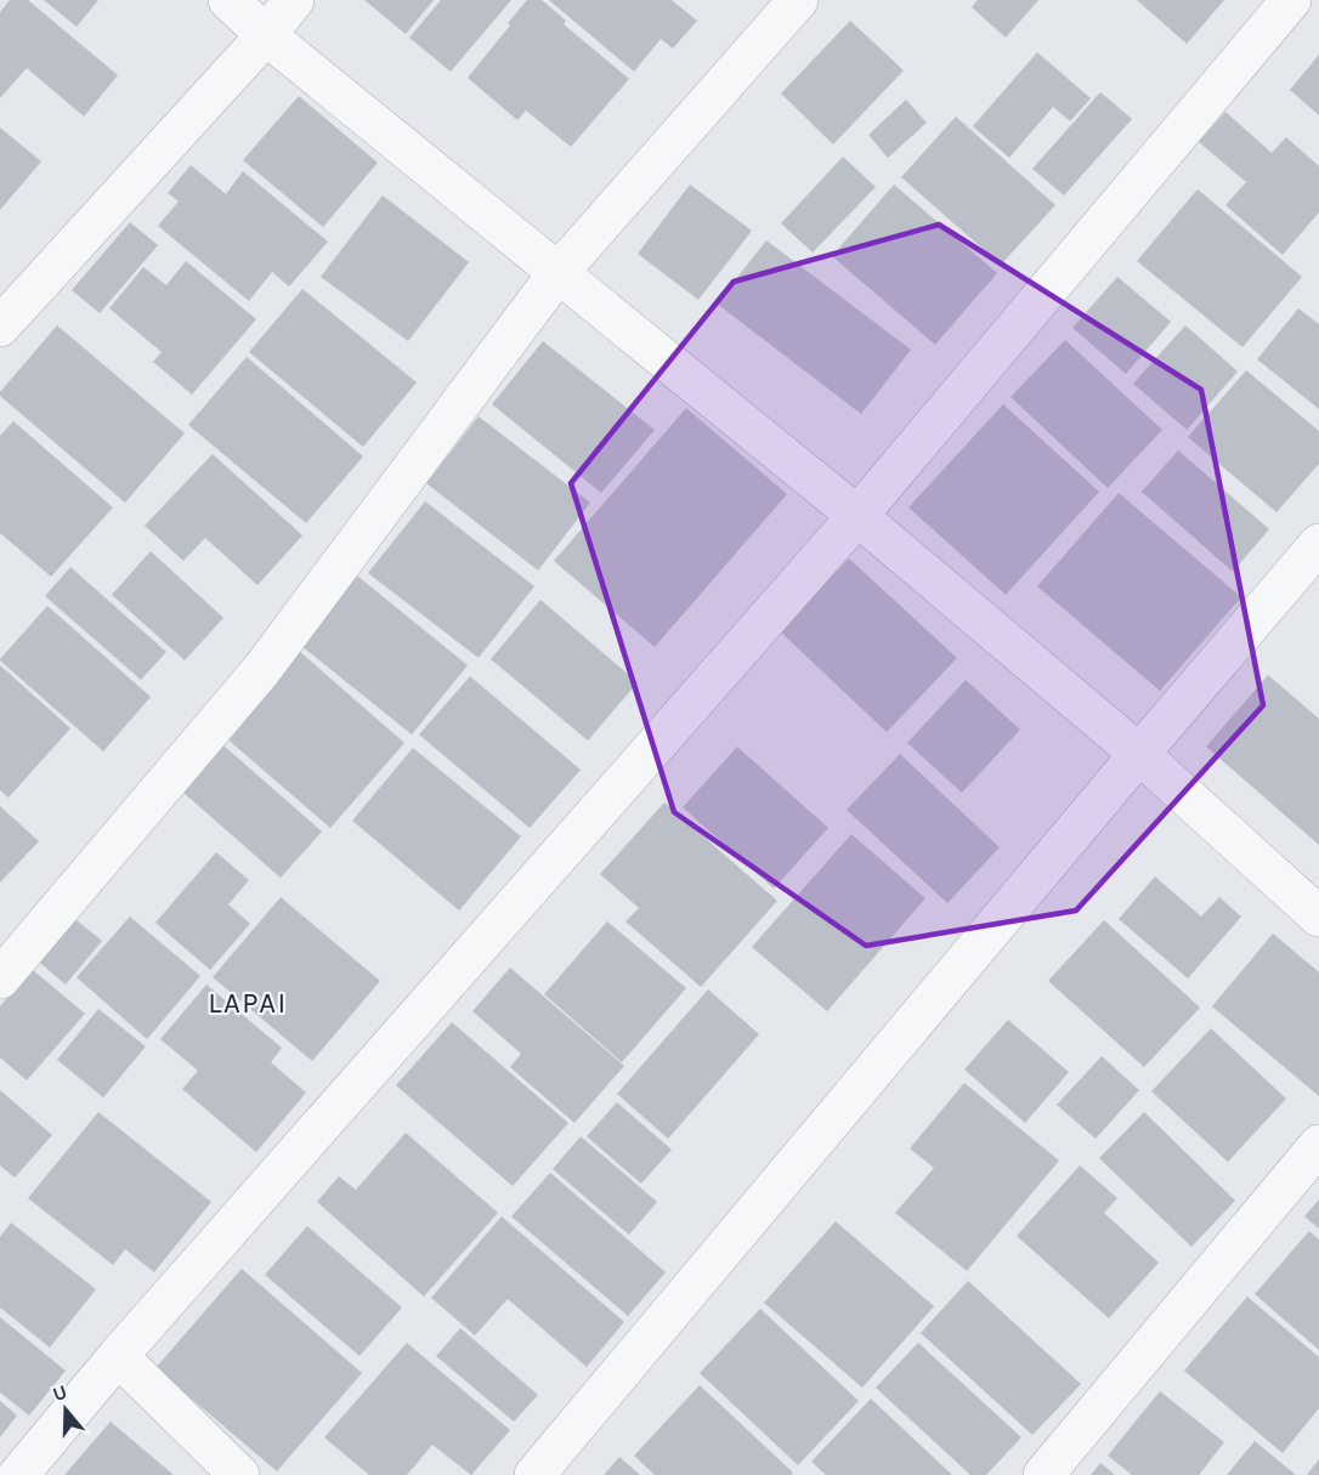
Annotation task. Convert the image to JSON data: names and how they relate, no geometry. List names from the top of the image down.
{
  "districts": ["LAPAI"],
  "north": "top"
}
